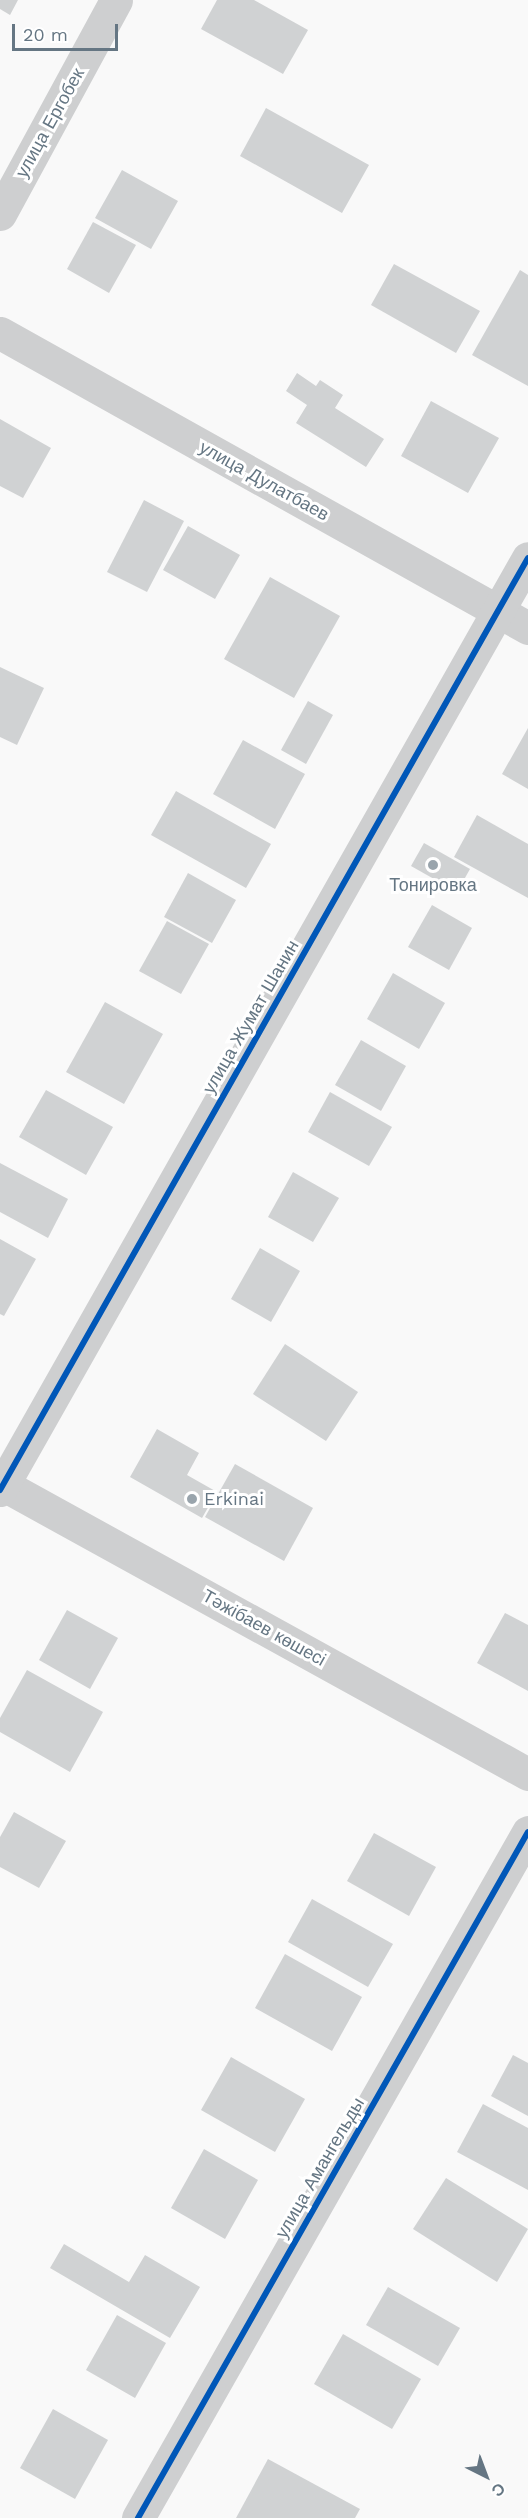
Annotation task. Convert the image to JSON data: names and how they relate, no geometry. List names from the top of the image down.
{
  "streets": {
    "street": [
      "улица Ергобек",
      "улица Дулатбаев",
      "улица Жумат Шанин",
      "Тәжібаев көшесі",
      "улица Амангельды"
    ]
  },
  "crossings": [
    ["улица Дулатбаев", "улица Жумат Шанин"],
    ["улица Жумат Шанин", "Тәжібаев көшесі"]
  ],
  "places": ["Тонировка", "Erkinai"],
  "scale_bar": "20 m",
  "north": "bottom right"
}
